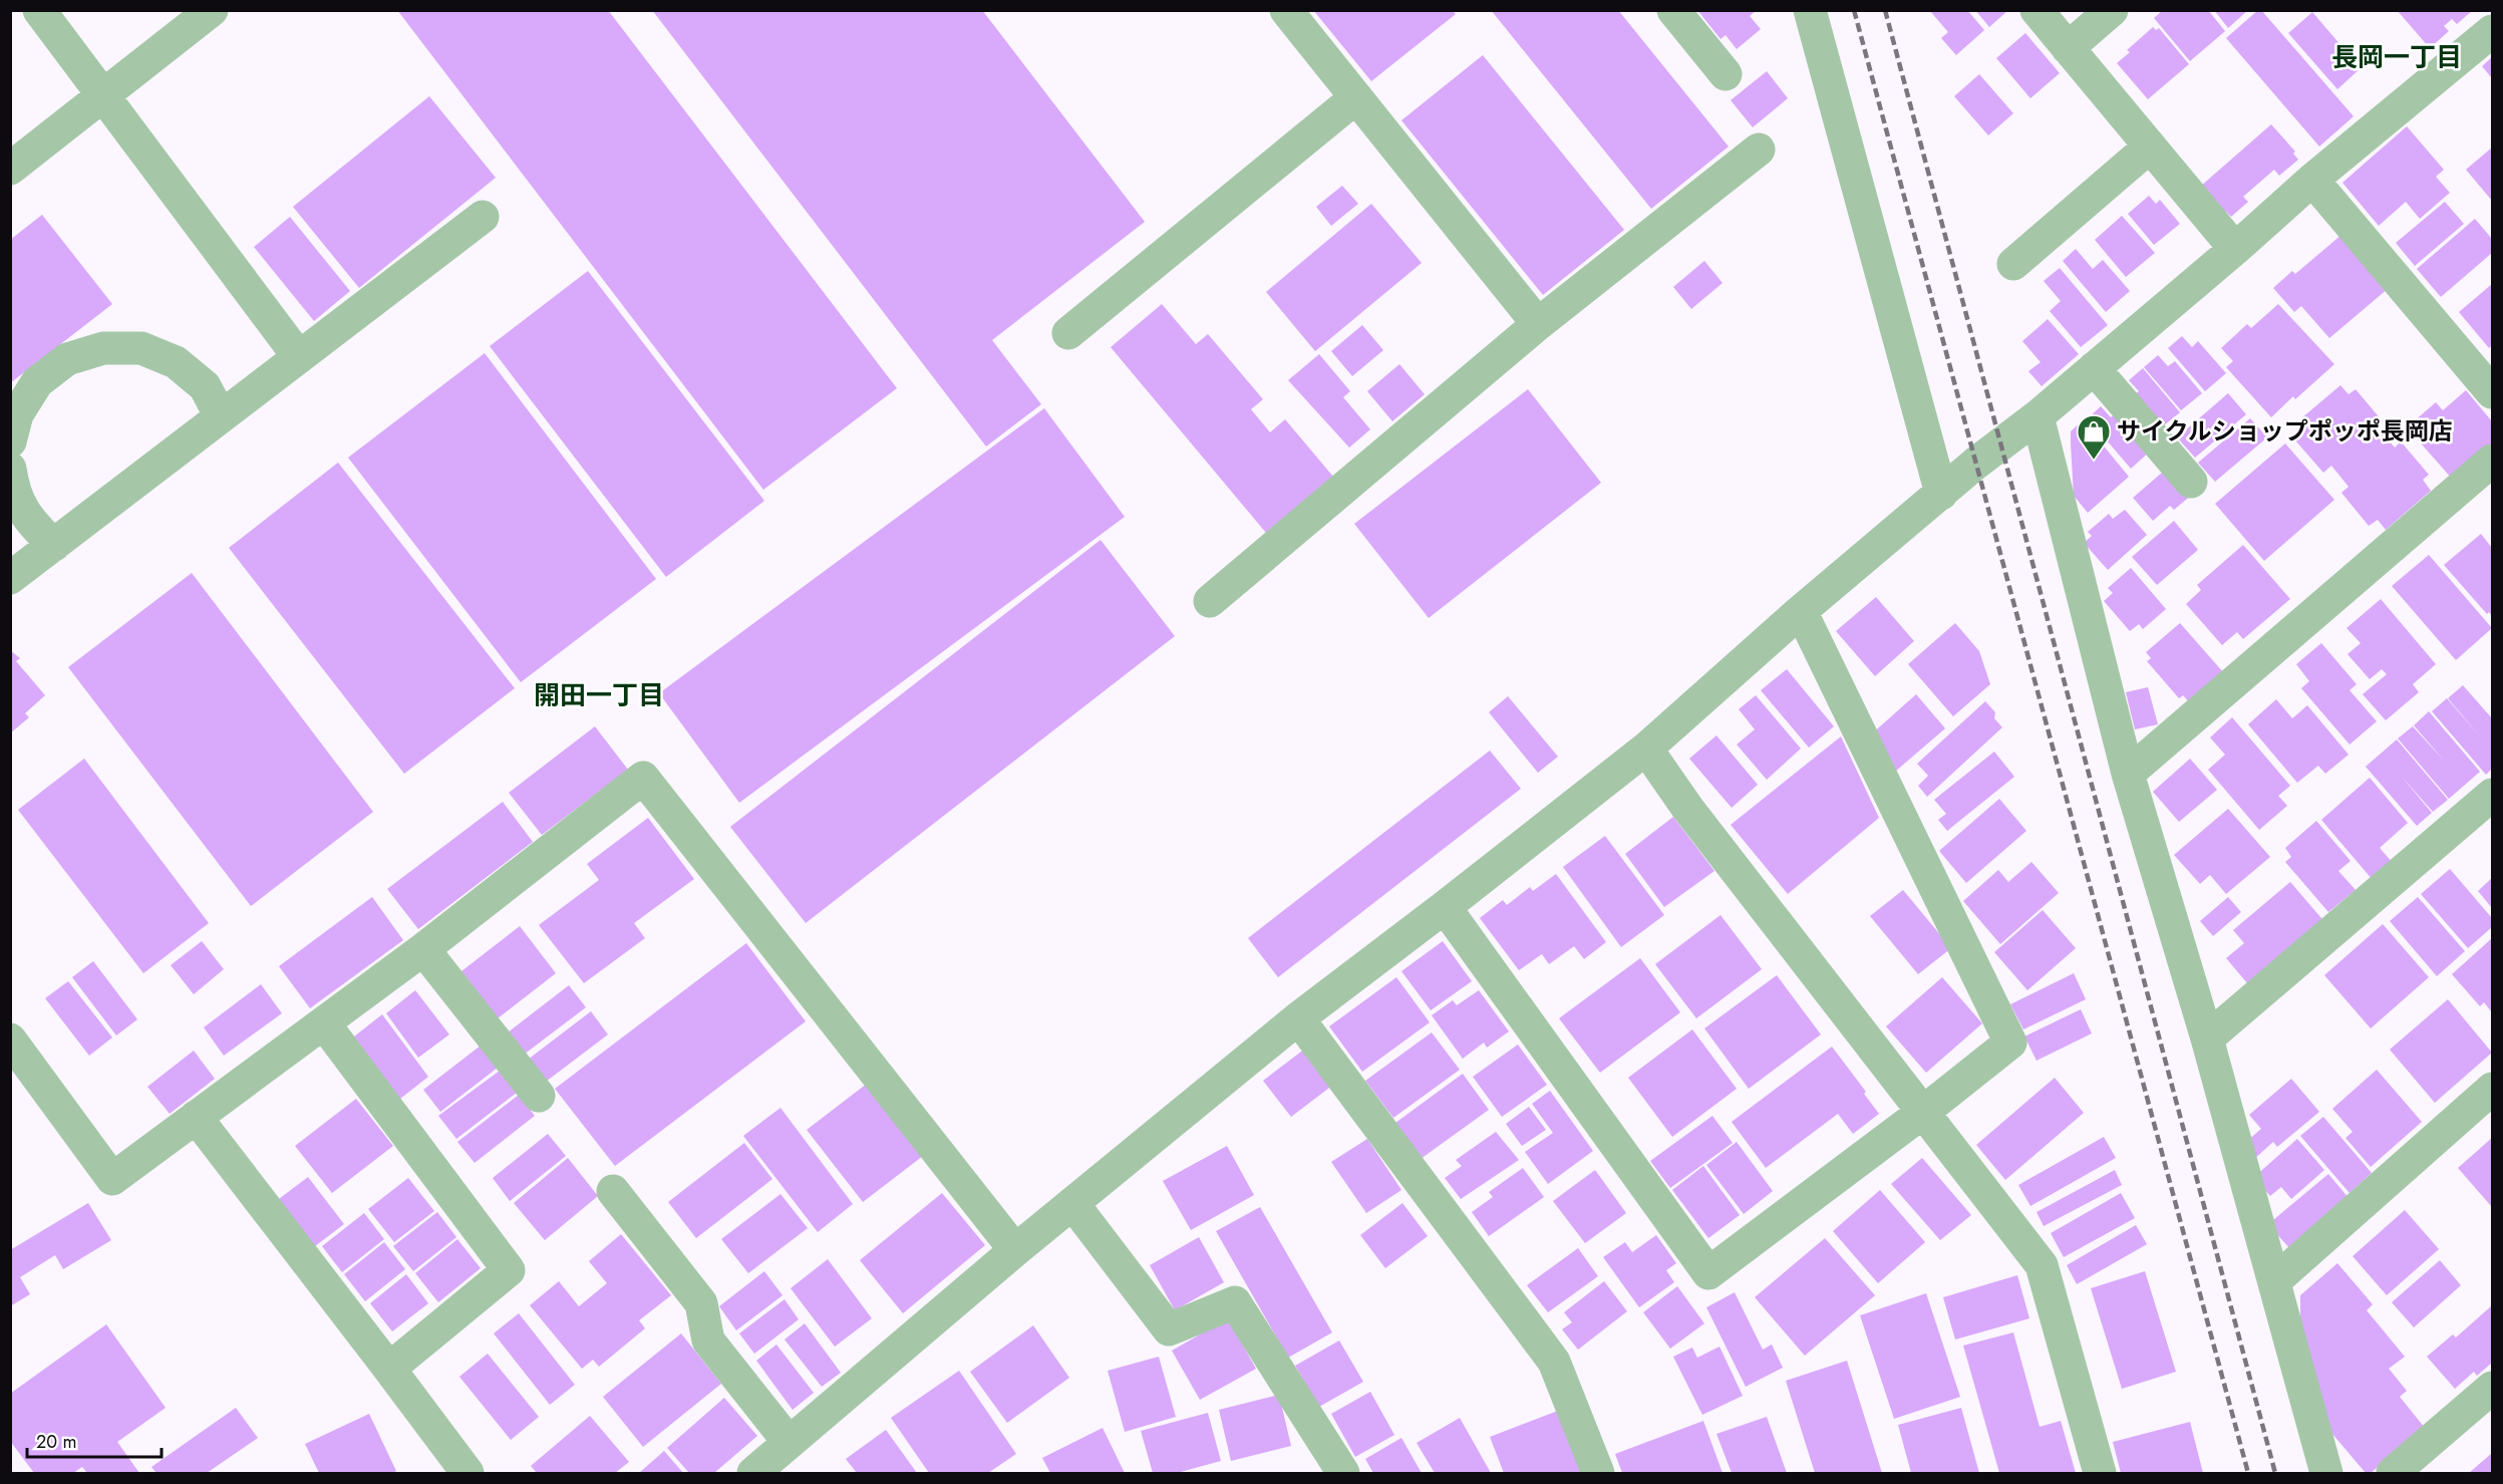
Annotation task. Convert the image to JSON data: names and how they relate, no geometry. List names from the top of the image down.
{
  "districts": ["長岡一丁目", "開田一丁目"],
  "places": {
    "shop": ["サイクルショップポッポ長岡店"]
  },
  "scale_bar": "20 m"
}
